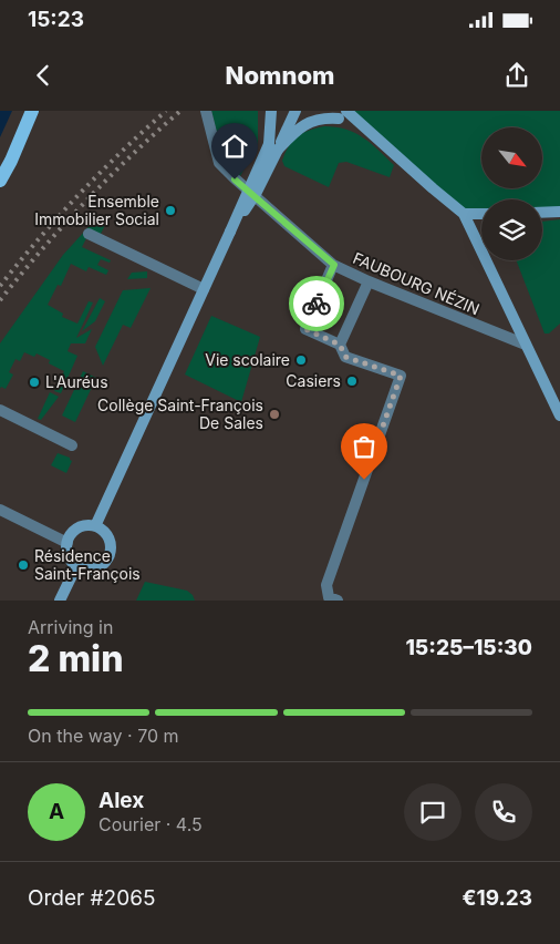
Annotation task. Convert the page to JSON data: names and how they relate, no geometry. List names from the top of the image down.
{
  "streets": {
    "street": ["FAUBOURG NÉZIN"]
  },
  "places": [
    "Ensemble Immobilier Social",
    "Vie scolaire",
    "Casiers",
    "L'Auréus",
    "Collège Saint-François De Sales",
    "Résidence Saint-François"
  ],
  "north": "bottom right",
  "page": {
    "status": "15:23",
    "header": "Nomnom",
    "heading": ["2 min", "Arriving in", "15:25–15:30"],
    "panel": [
      "Alex",
      "Courier · 4.5",
      "Order #2065",
      "€19.23"
    ],
    "bar": "On the way · 70 m",
    "round": "A"
  }
}
